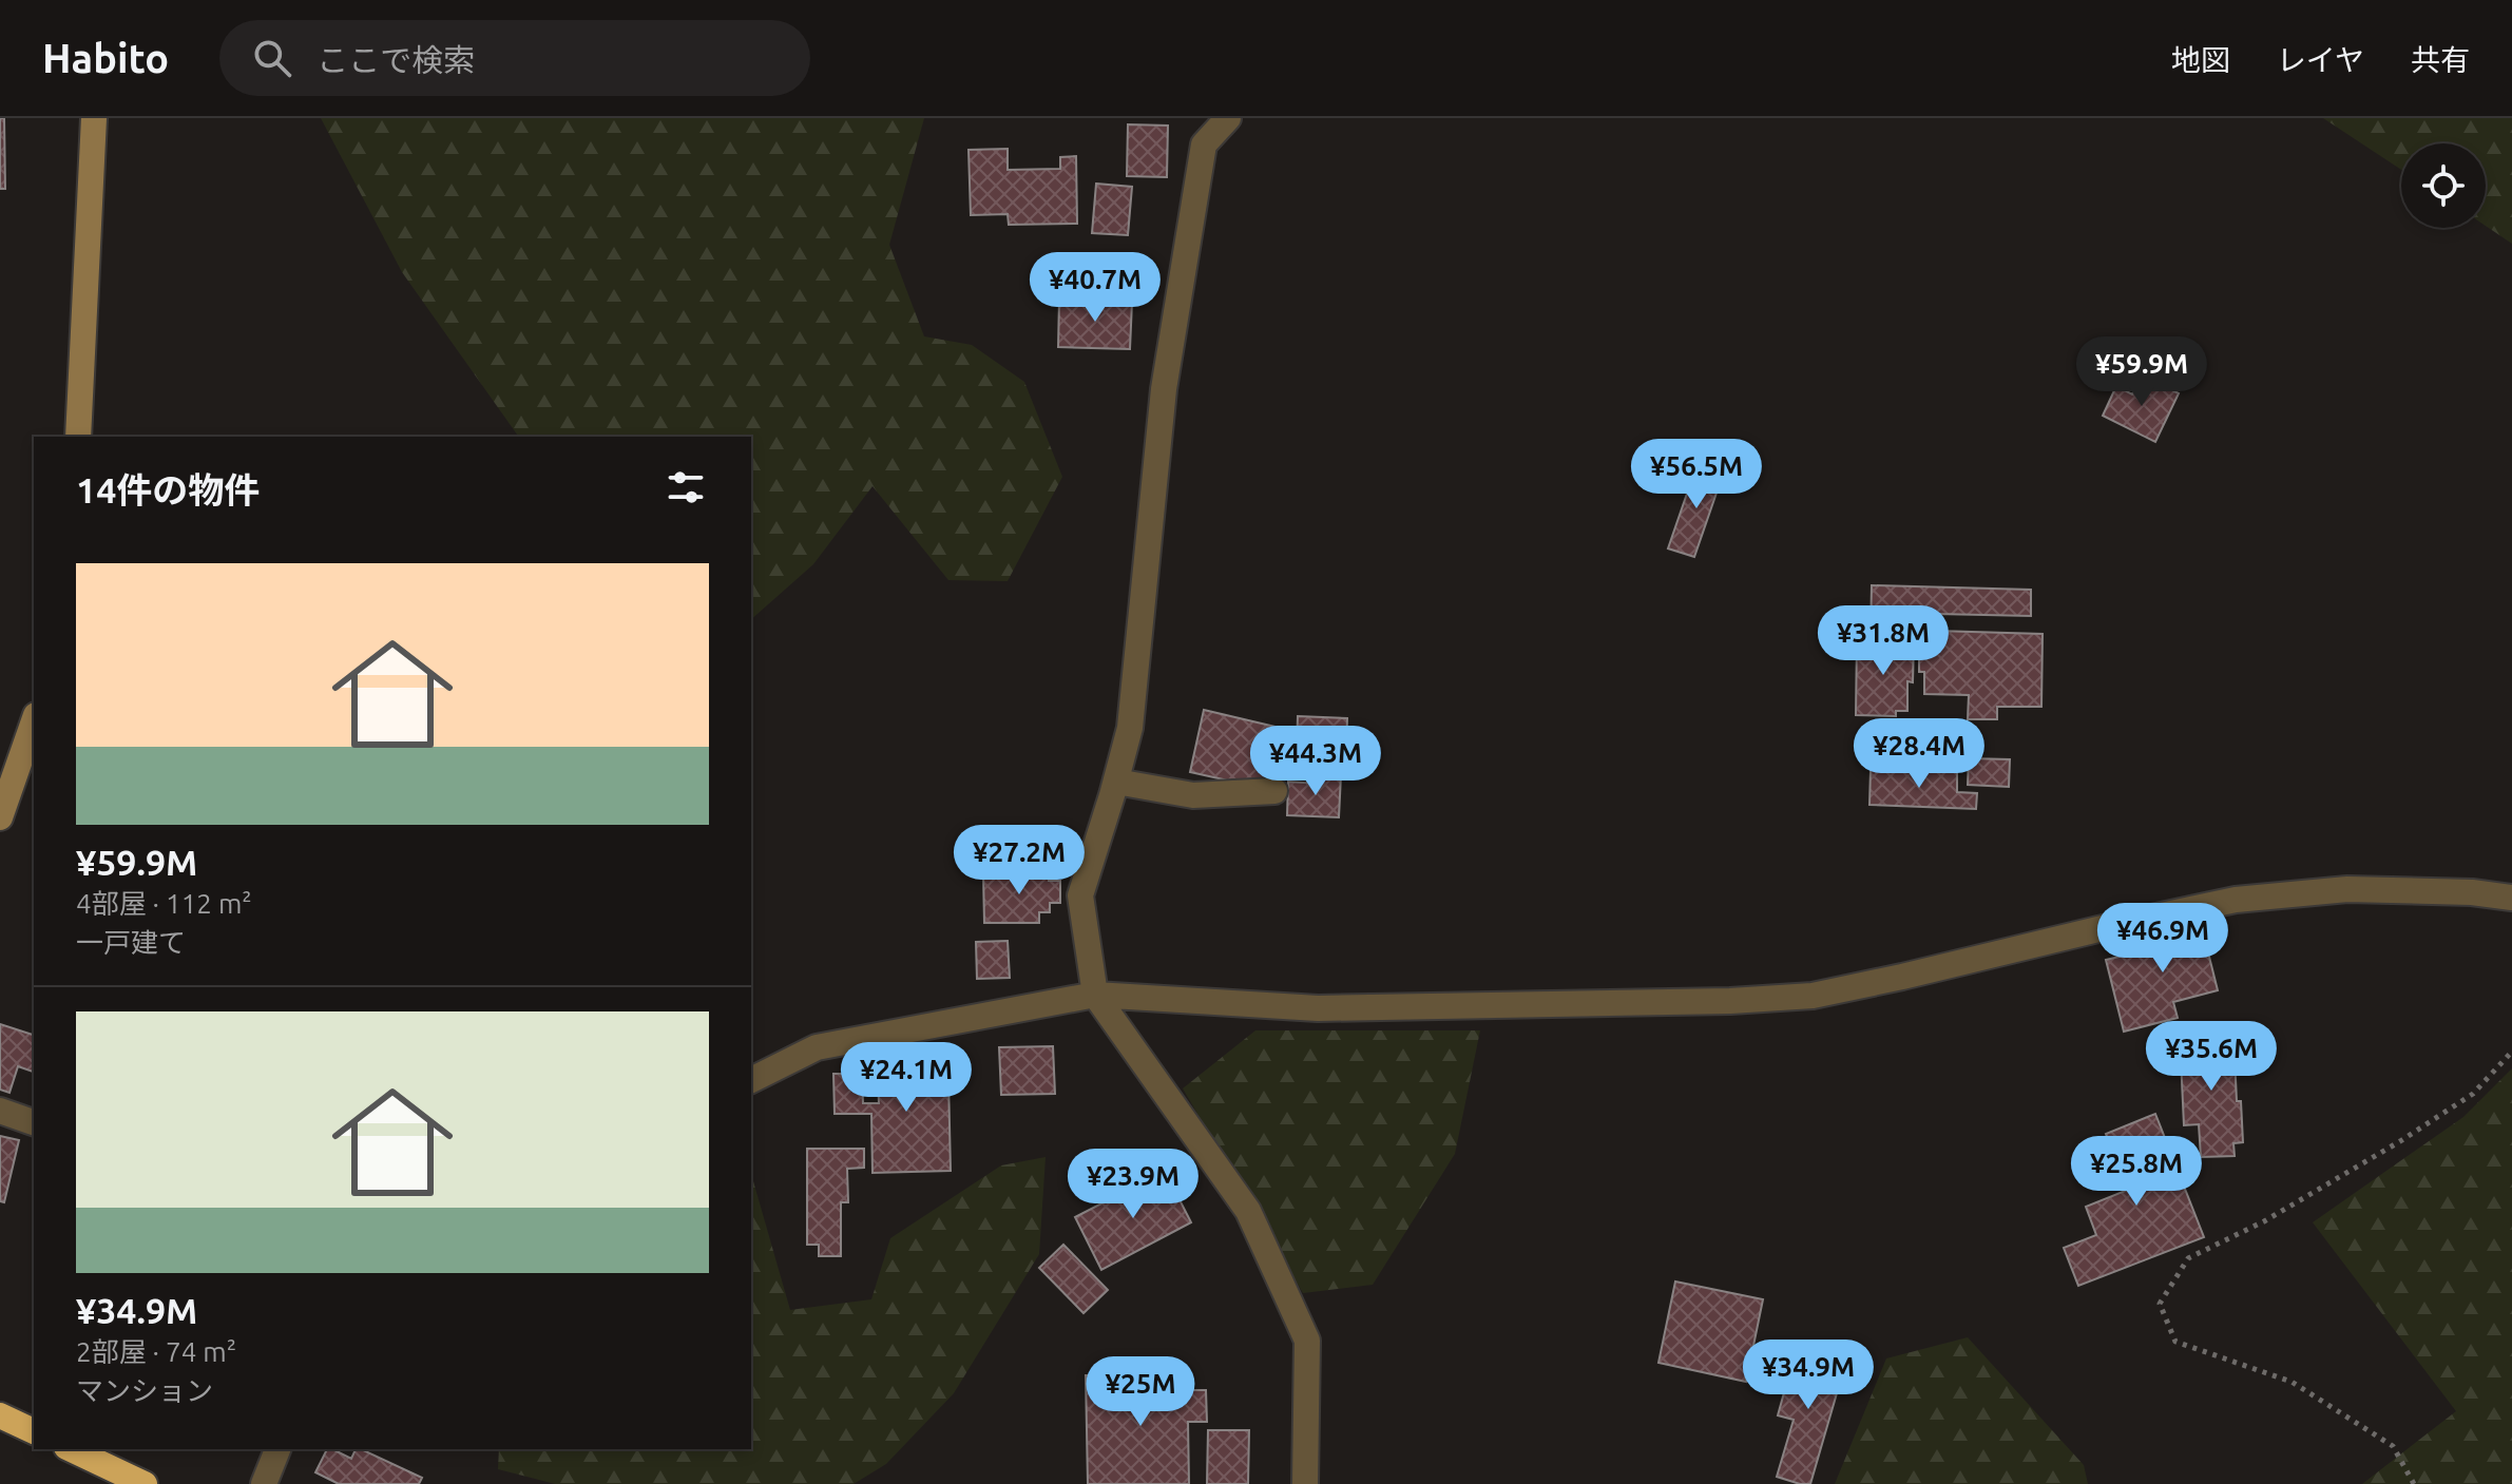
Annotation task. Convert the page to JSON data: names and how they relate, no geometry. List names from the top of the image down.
{
  "page": {
    "header": "Habito",
    "search": "ここで検索",
    "nav": ["地図", "レイヤ", "共有"],
    "price": [
      "¥40.7M",
      "¥59.9M",
      "¥56.5M",
      "¥31.8M",
      "¥28.4M",
      "¥44.3M",
      "¥27.2M",
      "¥46.9M",
      "¥35.6M",
      "¥24.1M",
      "¥25.8M",
      "¥23.9M",
      "¥34.9M",
      "¥25M"
    ],
    "heading": "14件の物件",
    "list": [
      {
        "name": "¥59.9M",
        "note": "4部屋 · 112 m² · 一戸建て"
      },
      {
        "name": "¥34.9M",
        "note": "2部屋 · 74 m² · マンション"
      }
    ]
  }
}
